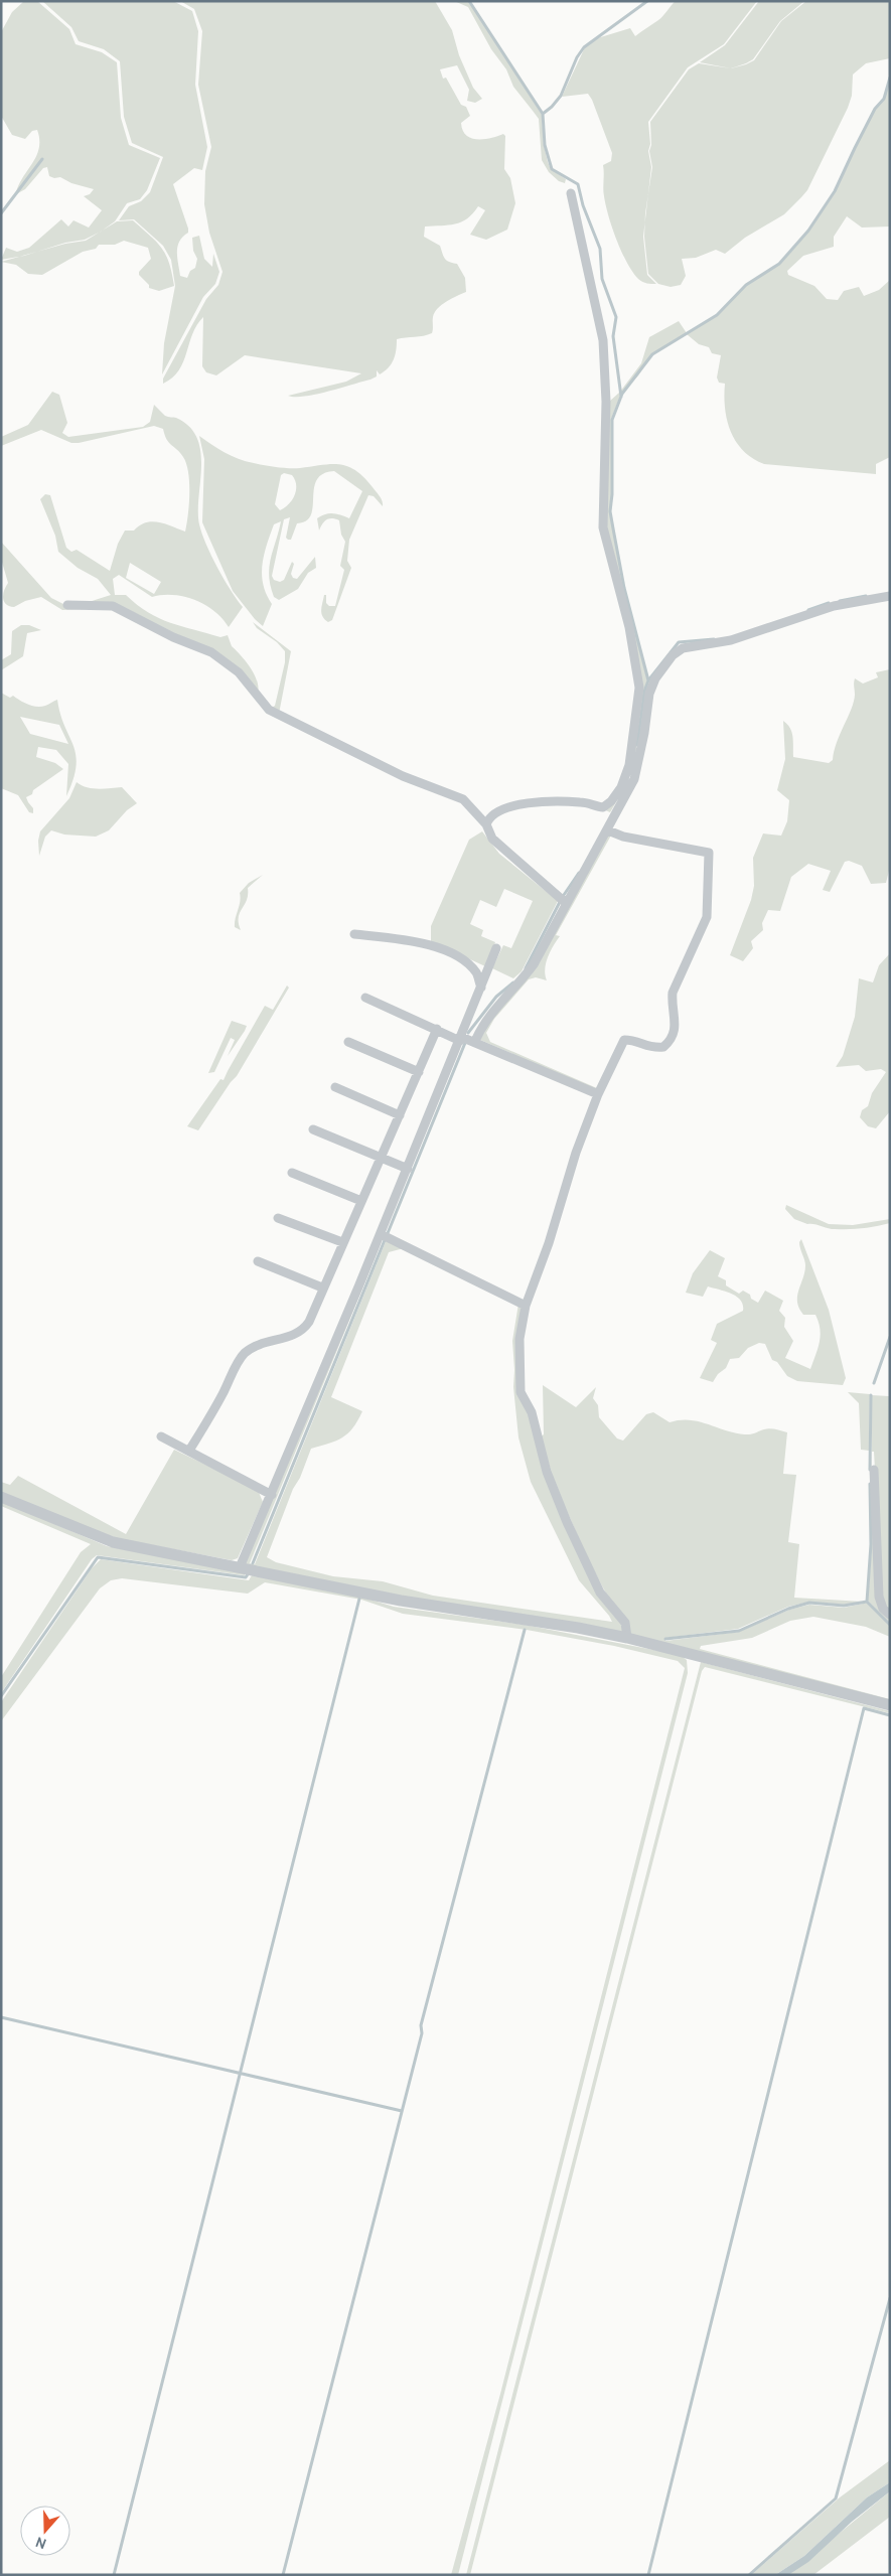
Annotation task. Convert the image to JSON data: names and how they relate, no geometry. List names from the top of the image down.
{
  "north": "bottom"
}
